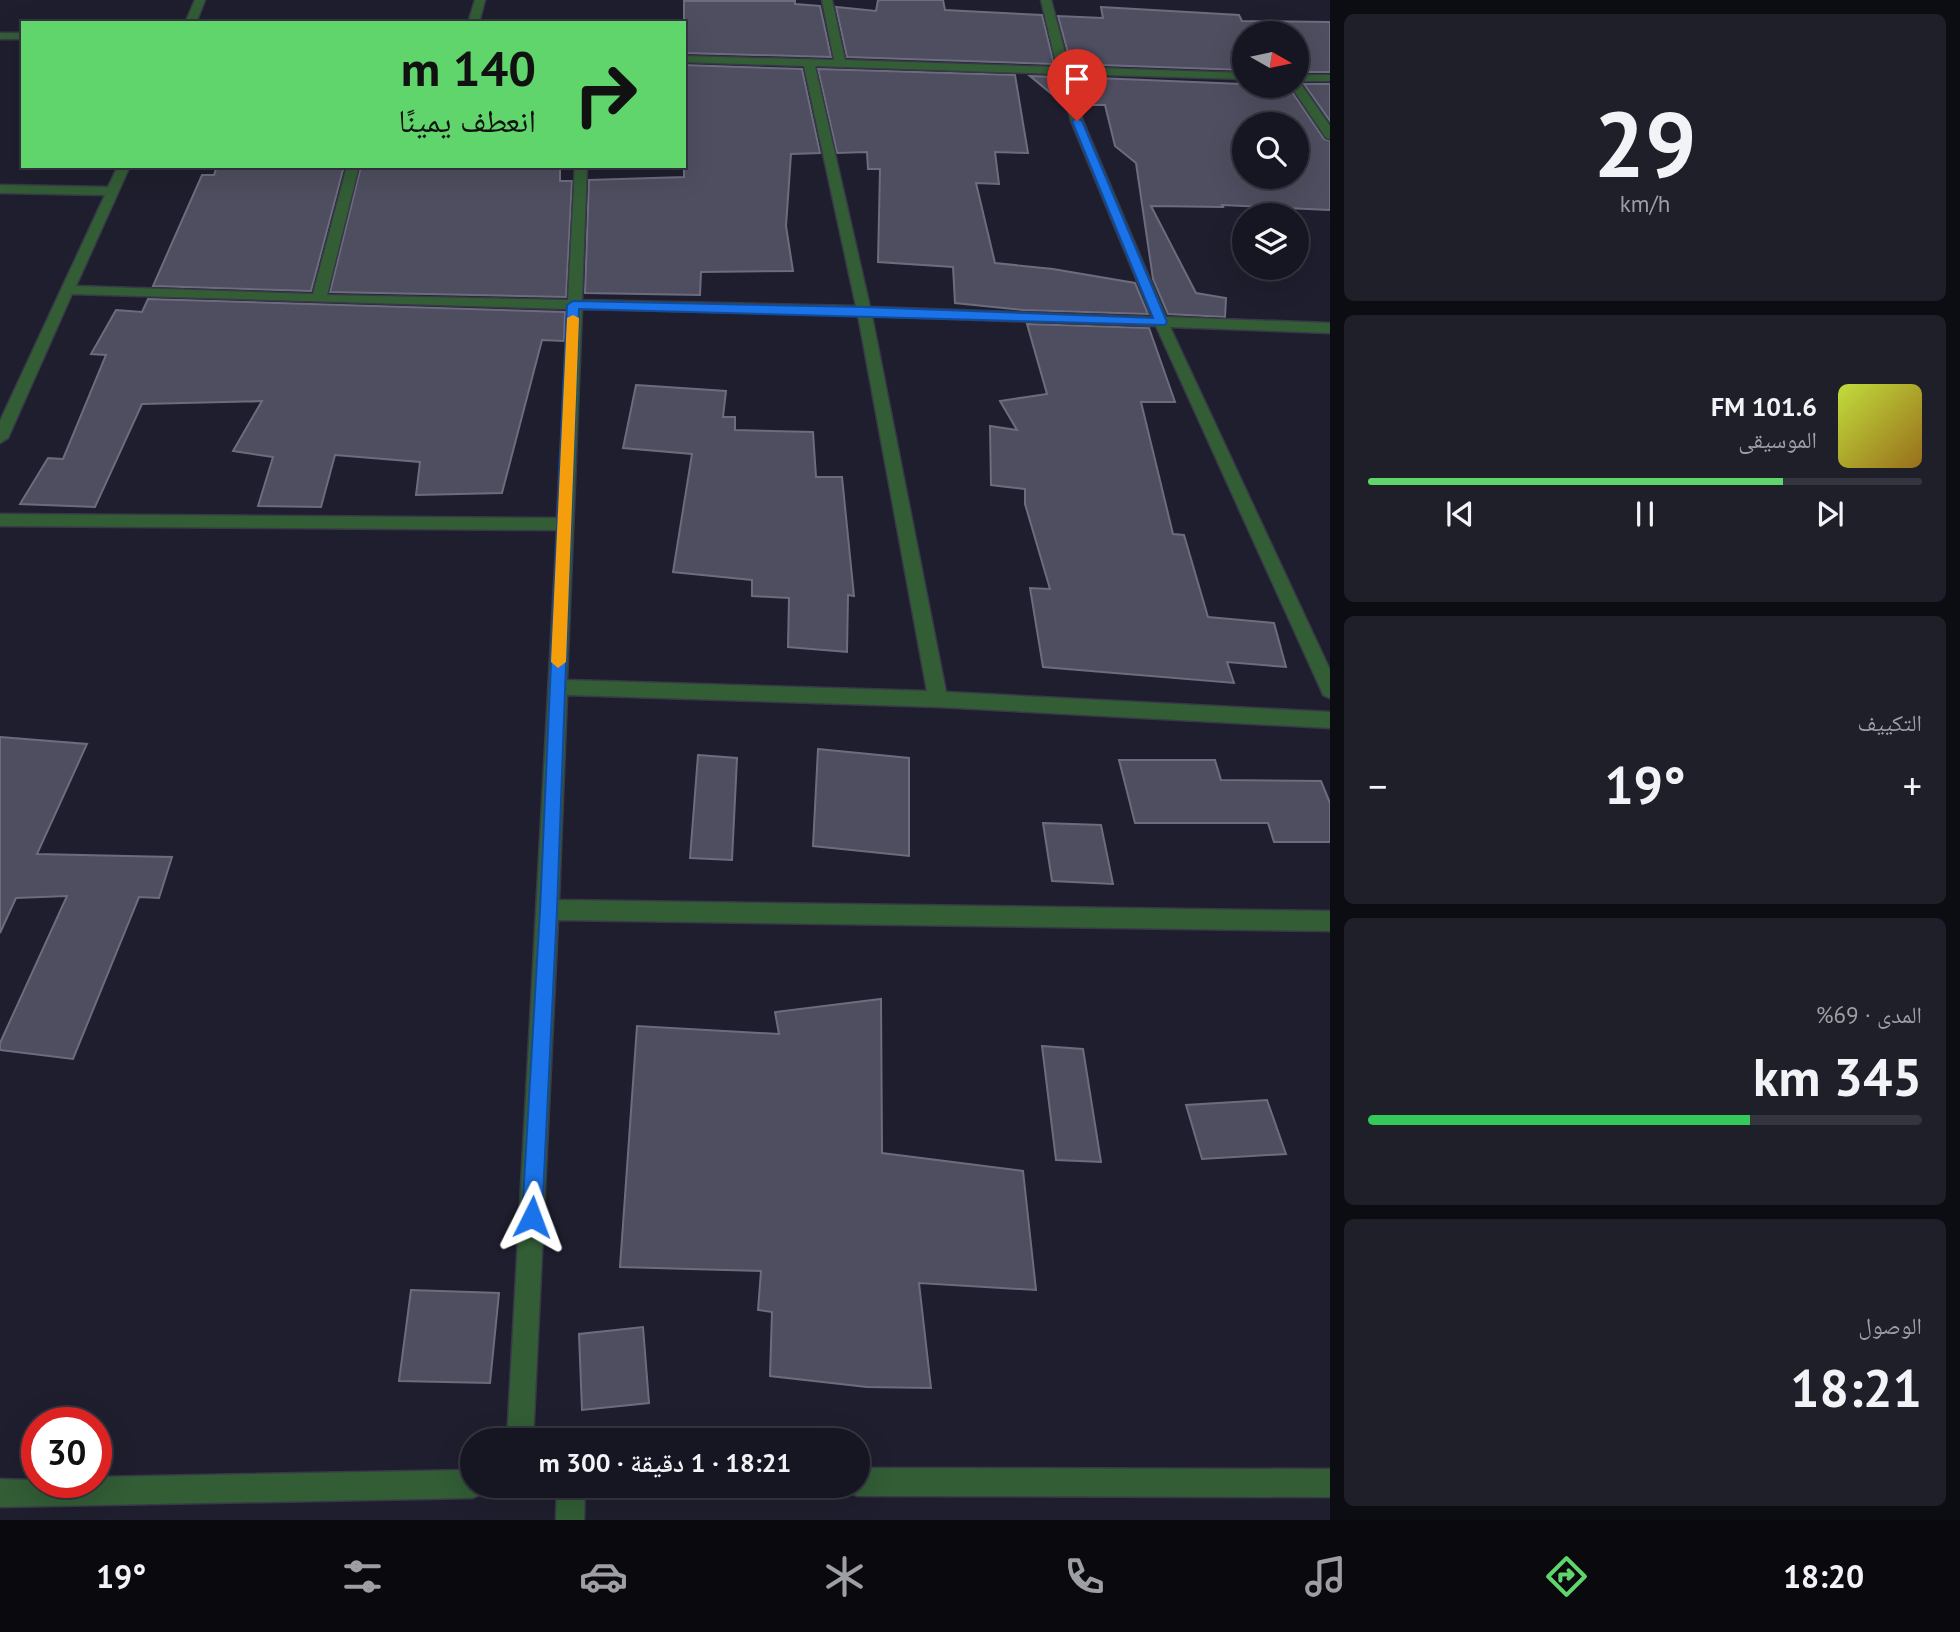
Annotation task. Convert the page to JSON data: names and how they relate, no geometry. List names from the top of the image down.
{
  "north": "right",
  "page": {
    "tile": [
      ["29", "km/h"],
      "التكييف",
      ["المدى · 69%", "345 km"],
      ["الوصول", "18:21"]
    ],
    "turn": ["140 m", "انعطف يمينًا"],
    "song": ["101.6 FM", "الموسيقى"],
    "heat": ["−", "19°", "+"],
    "limit": "30",
    "trip": "18:21 · 1 دقيقة · 300 m",
    "tabs": ["18:20", "19°"]
  }
}
